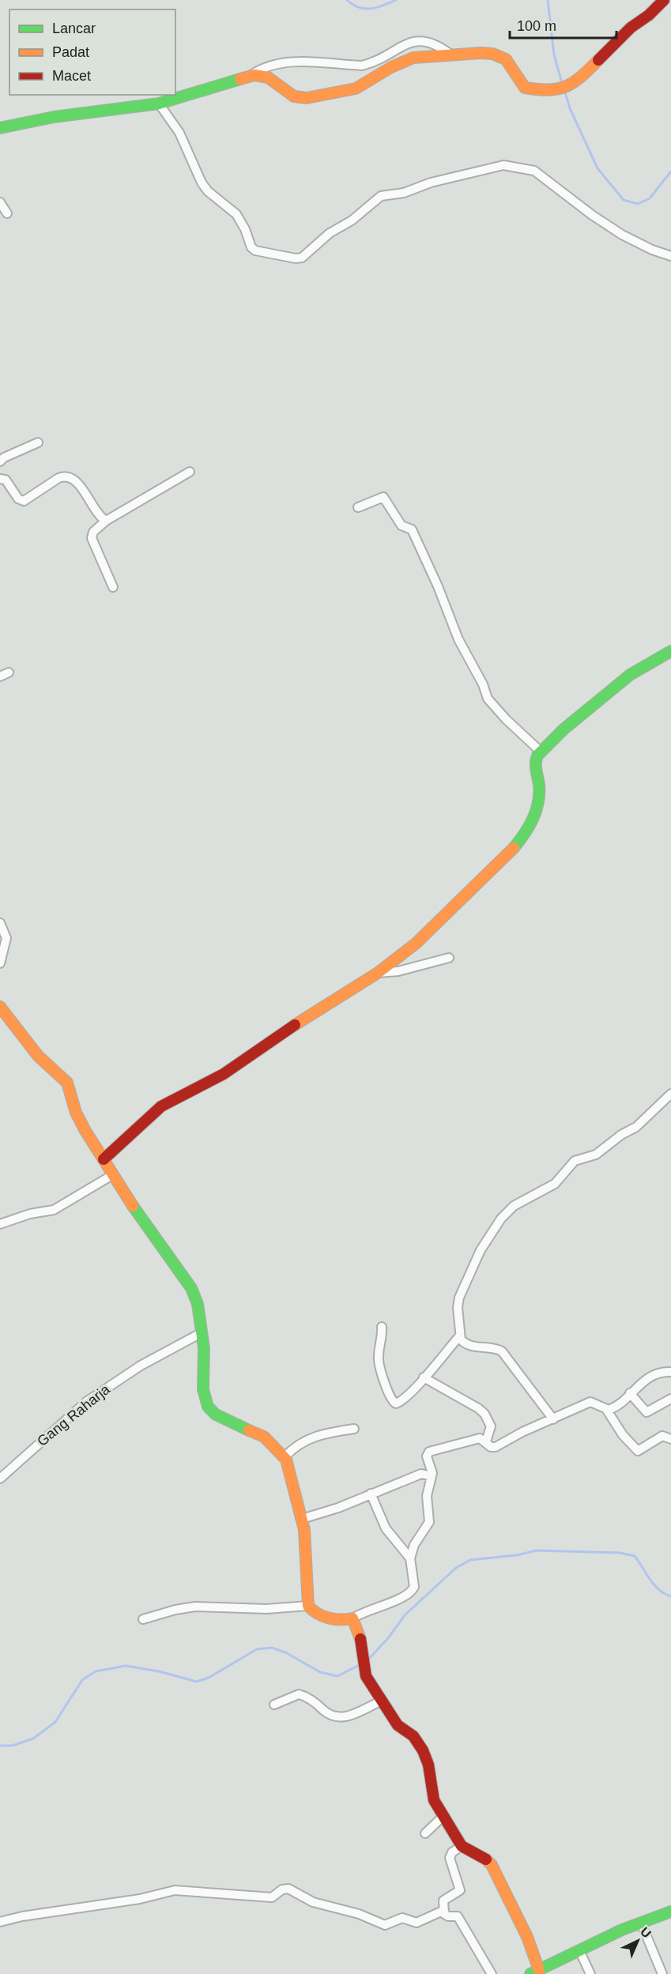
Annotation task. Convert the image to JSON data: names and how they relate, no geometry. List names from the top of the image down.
{
  "streets": {
    "street": ["Gang Raharja"]
  },
  "legend": ["Lancar", "Padat", "Macet"],
  "scale_bar": "100 m",
  "north": "top right"
}
